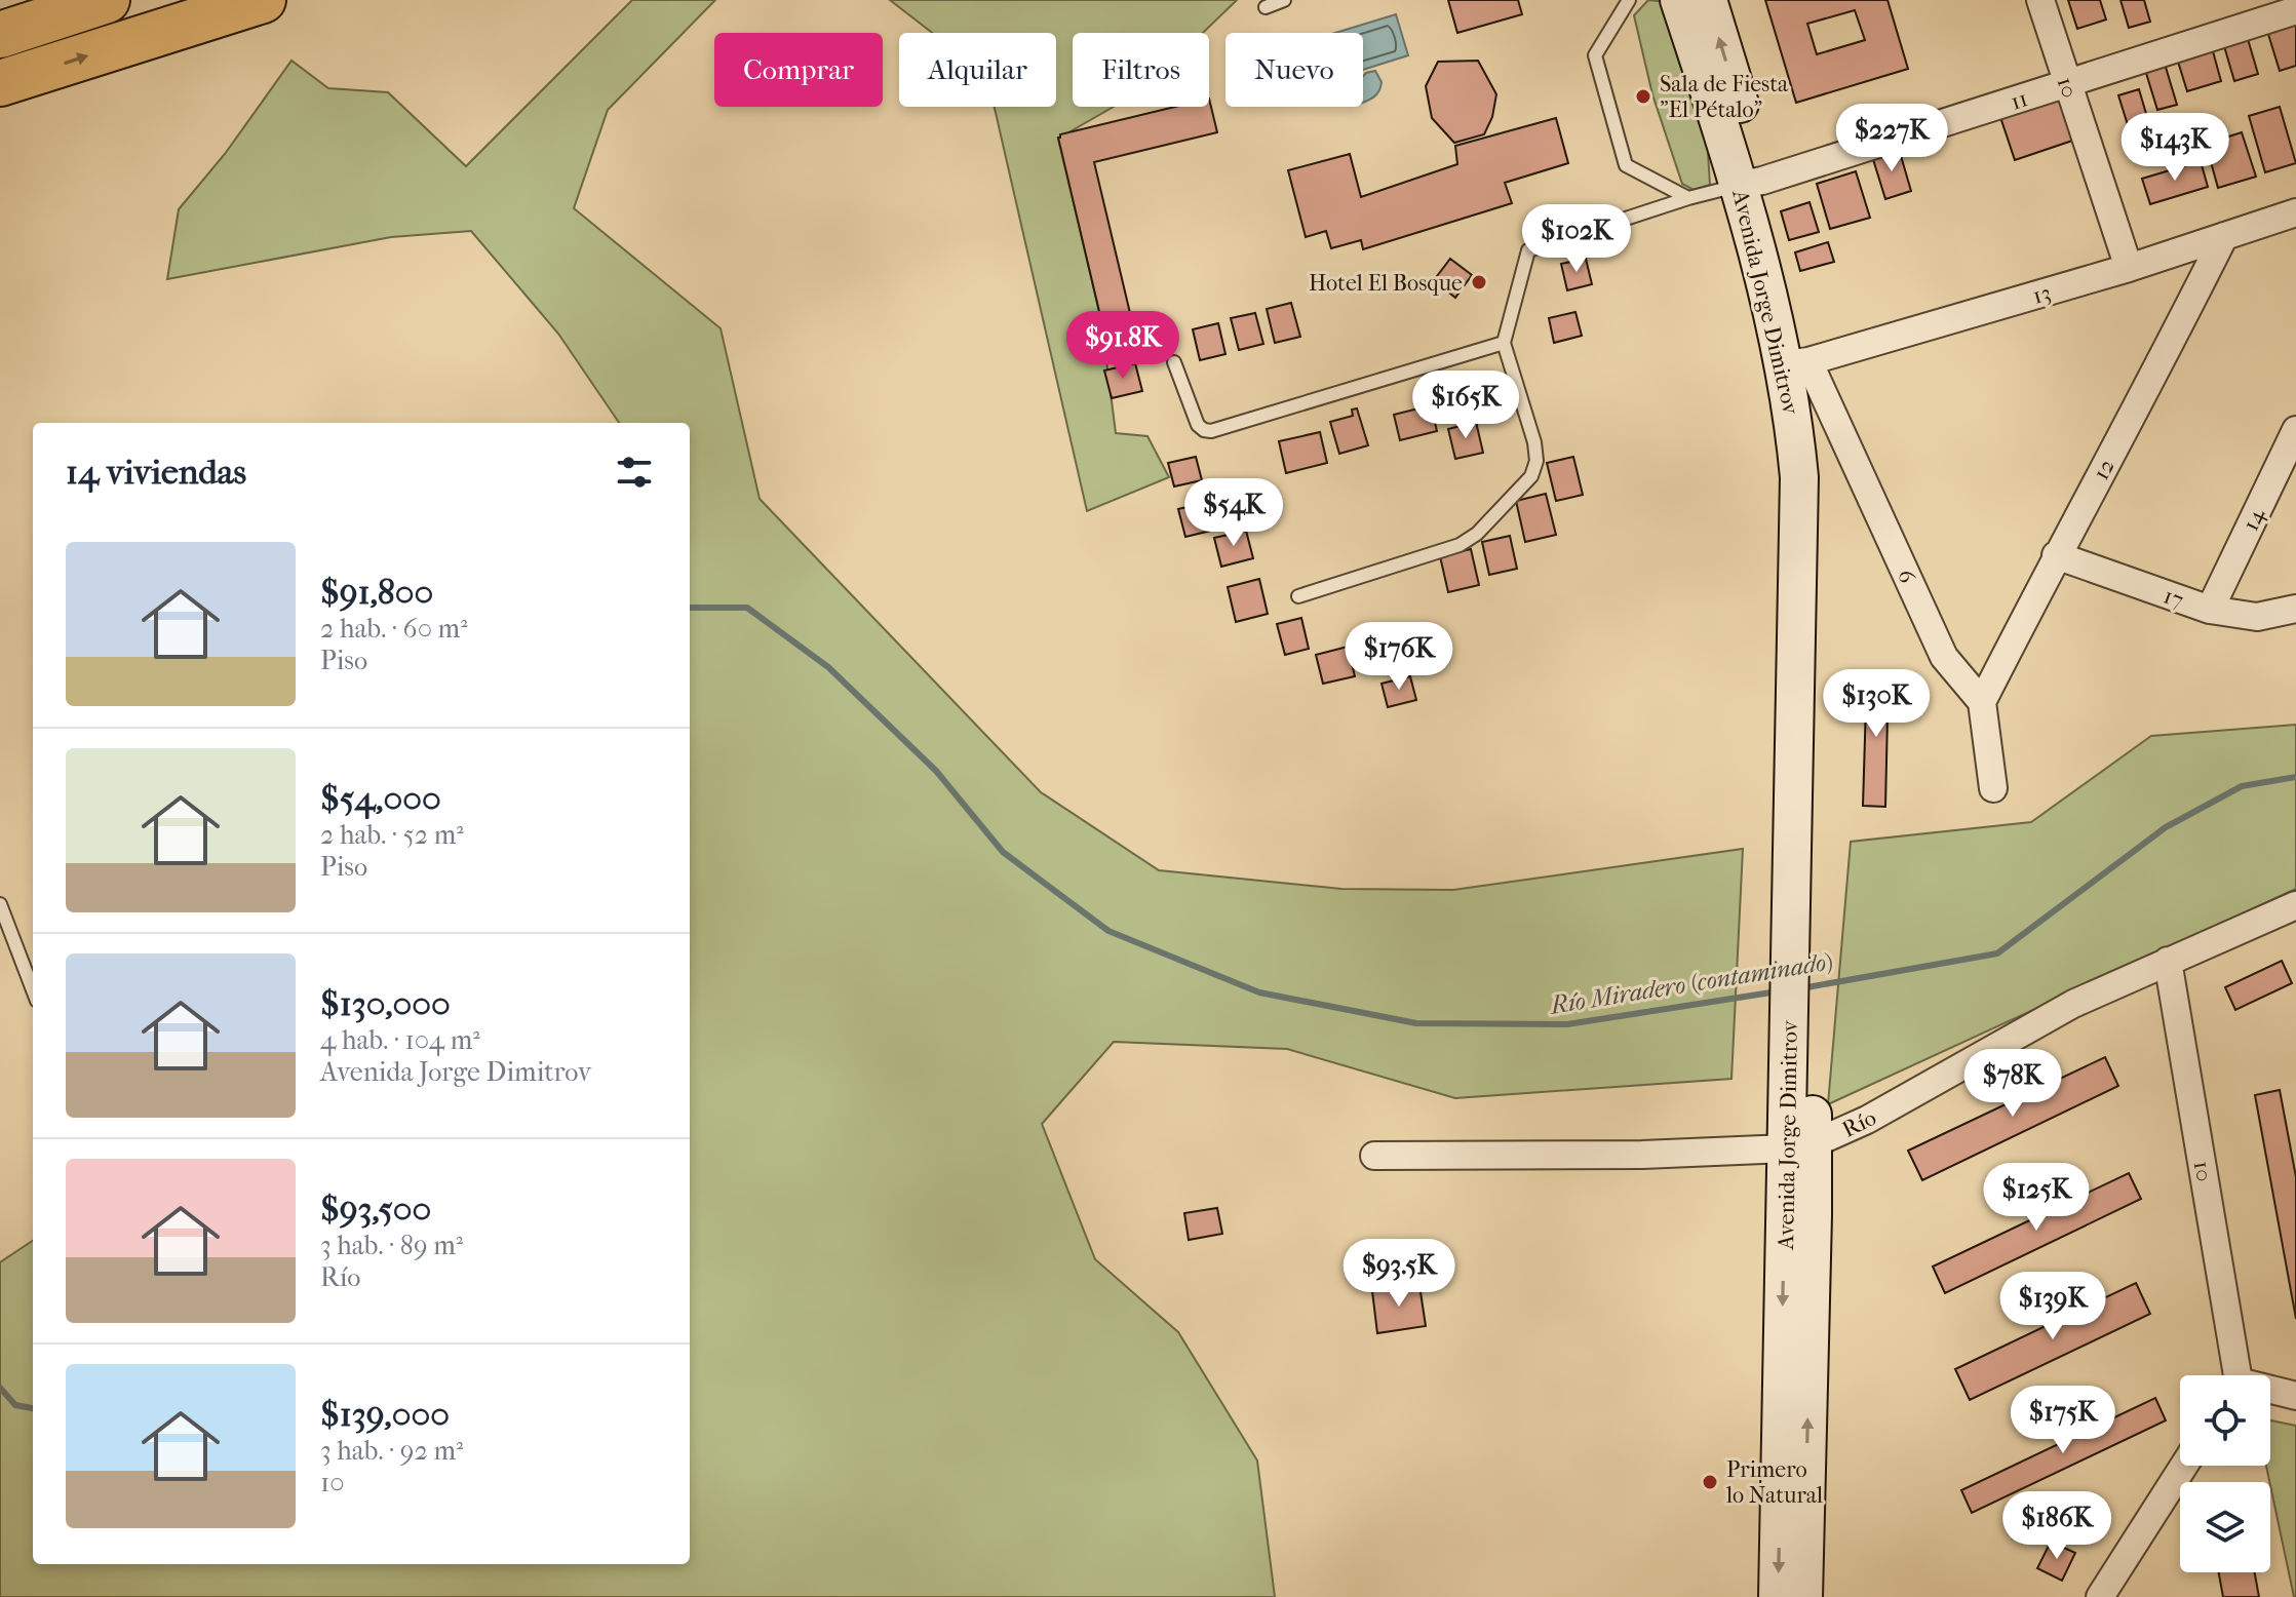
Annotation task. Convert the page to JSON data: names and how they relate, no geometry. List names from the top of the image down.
{
  "streets": {
    "main road": ["Avenida Jorge Dimitrov"],
    "street": [
      "10",
      "11",
      "13",
      "12",
      "14",
      "6",
      "17",
      "Río"
    ]
  },
  "crossings": [
    ["10", "11"],
    ["10", "13"],
    ["10", "Río"],
    ["11", "Avenida Jorge Dimitrov"],
    ["13", "Avenida Jorge Dimitrov"],
    ["13", "12"],
    ["13", "6"],
    ["Avenida Jorge Dimitrov", "6"],
    ["Avenida Jorge Dimitrov", "Río"],
    ["12", "6"],
    ["12", "17"],
    ["14", "17"]
  ],
  "water": ["Río Miradero (contaminado)"],
  "places": ["Sala de Fiesta \"El Pétalo\"", "Hotel El Bosque", "Primero lo Natural"],
  "page": {
    "chip": [
      "Comprar",
      "Alquilar",
      "Filtros",
      "Nuevo"
    ],
    "price": [
      "$227K",
      "$143K",
      "$102K",
      "$91.8K",
      "$165K",
      "$54K",
      "$176K",
      "$130K",
      "$78K",
      "$125K",
      "$93.5K",
      "$139K",
      "$175K",
      "$186K"
    ],
    "heading": "14 viviendas",
    "list": [
      {
        "name": "$91,800",
        "note": "2 hab. · 60 m² · Piso"
      },
      {
        "name": "$54,000",
        "note": "2 hab. · 52 m² · Piso"
      },
      {
        "name": "$130,000",
        "note": "4 hab. · 104 m² · Avenida Jorge Dimitrov"
      },
      {
        "name": "$93,500",
        "note": "3 hab. · 89 m² · Río"
      },
      {
        "name": "$139,000",
        "note": "3 hab. · 92 m² · 10"
      }
    ]
  }
}
